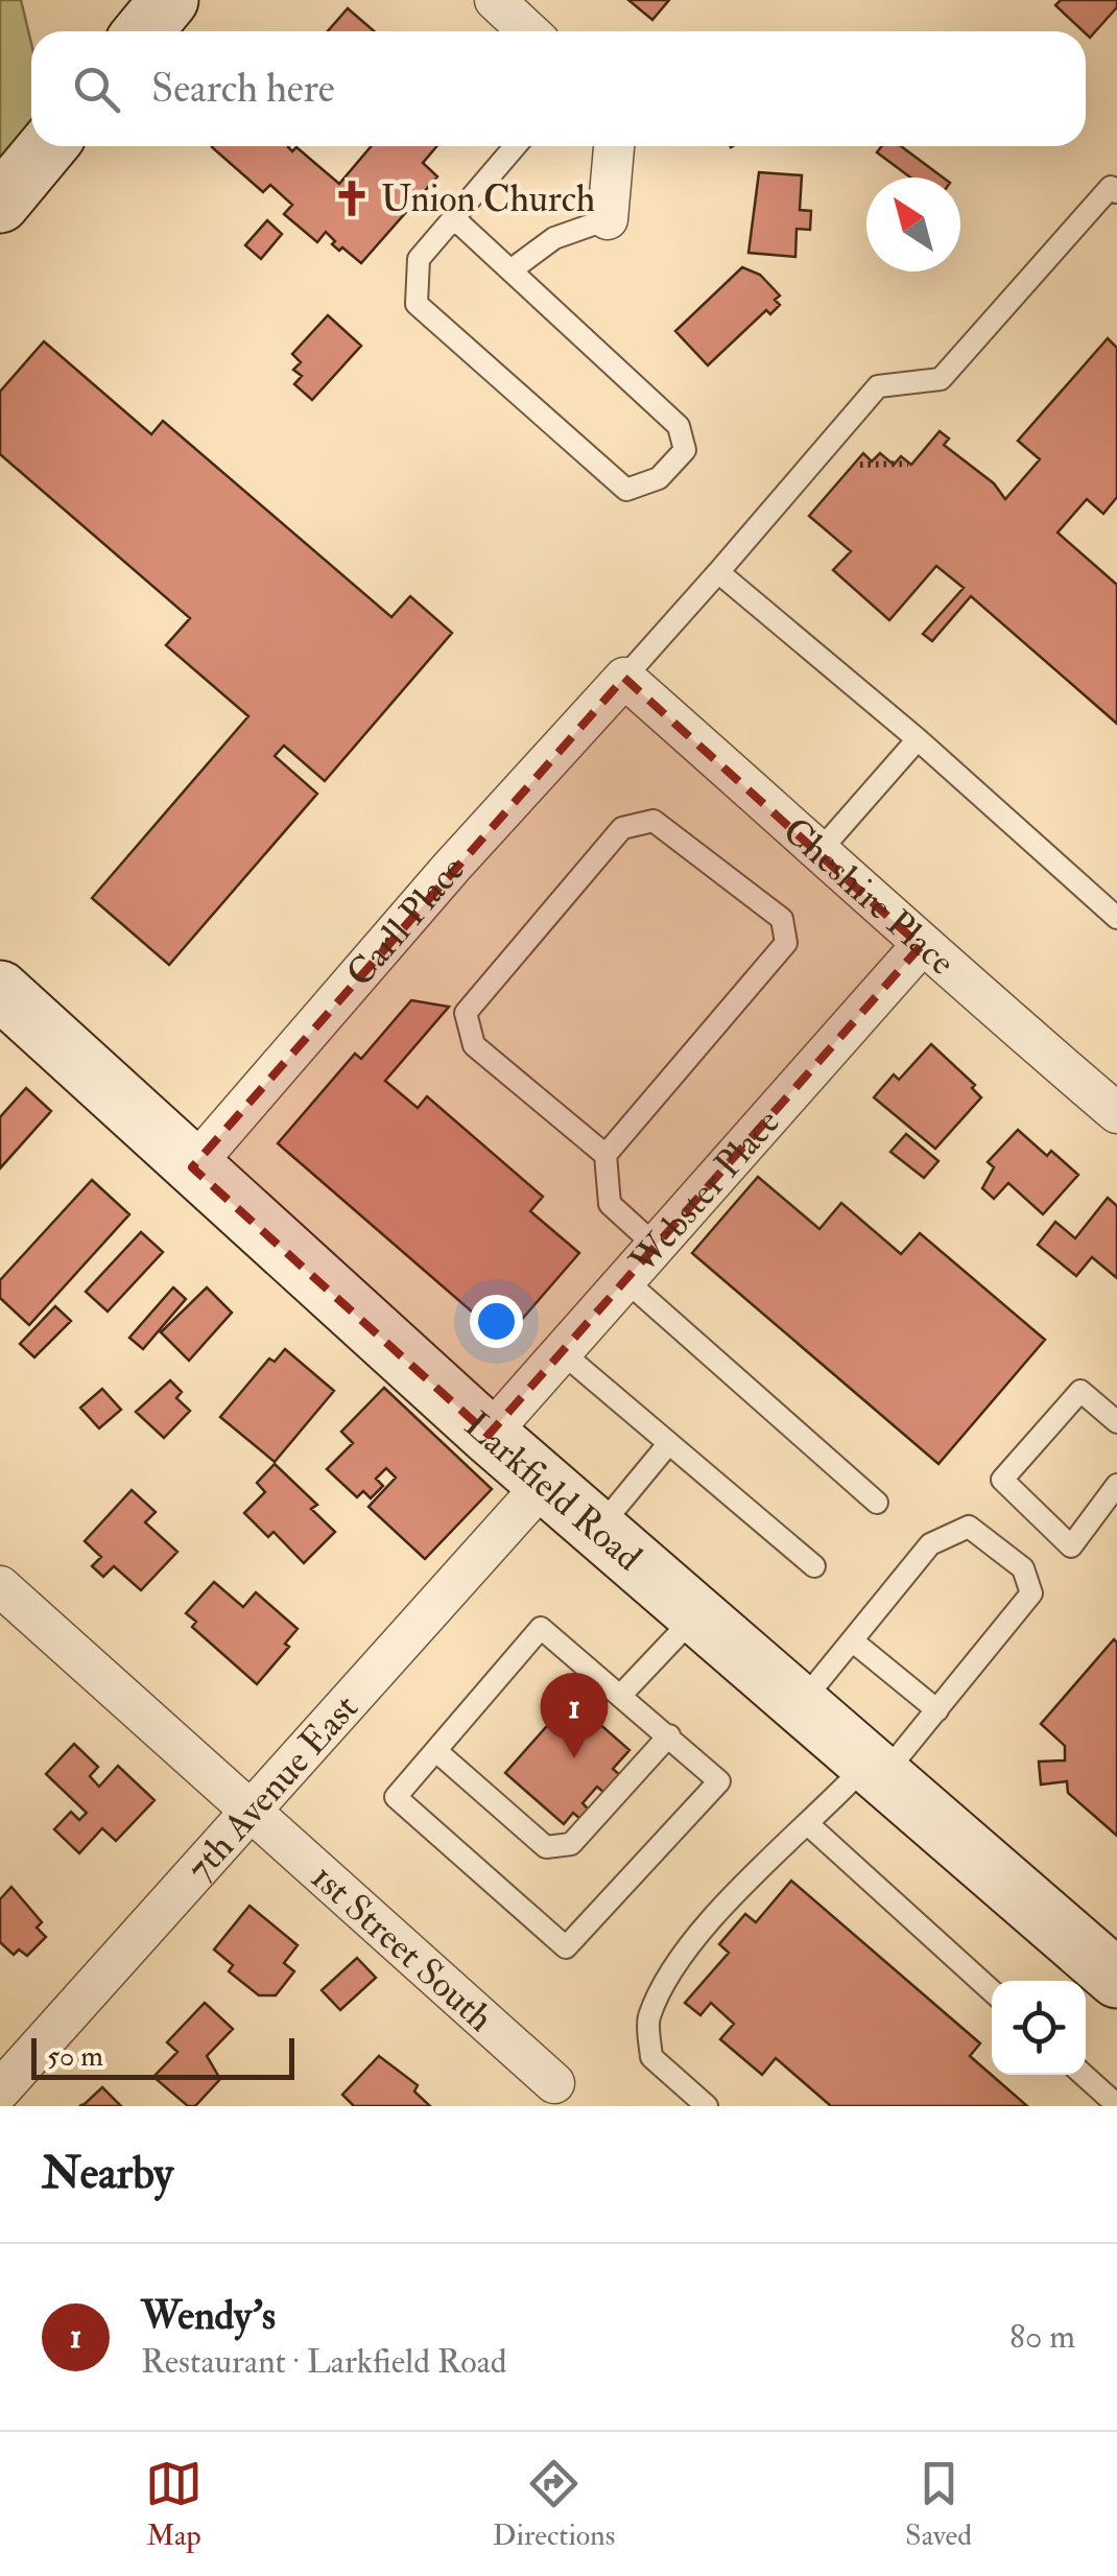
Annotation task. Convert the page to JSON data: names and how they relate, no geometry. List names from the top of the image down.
{
  "streets": {
    "main road": ["Larkfield Road"],
    "street": [
      "Cheshire Place",
      "Carll Place",
      "Webster Place",
      "7th Avenue East",
      "1st Street South"
    ]
  },
  "crossings": [
    ["Cheshire Place", "Carll Place"],
    ["Cheshire Place", "Webster Place"],
    ["Carll Place", "Larkfield Road"],
    ["Webster Place", "Larkfield Road"],
    ["Larkfield Road", "7th Avenue East"],
    ["7th Avenue East", "1st Street South"]
  ],
  "places": {
    "church": ["Union Church"]
  },
  "scale_bar": "50 m",
  "north": "top left",
  "page": {
    "search": "Search here",
    "pins": "1",
    "scale": "50 m",
    "heading": "Nearby",
    "list": [
      {
        "mark": "1",
        "name": "Wendy's",
        "note": "Restaurant · Larkfield Road",
        "value": "80 m"
      }
    ],
    "nav": ["Map", "Directions", "Saved"]
  }
}
